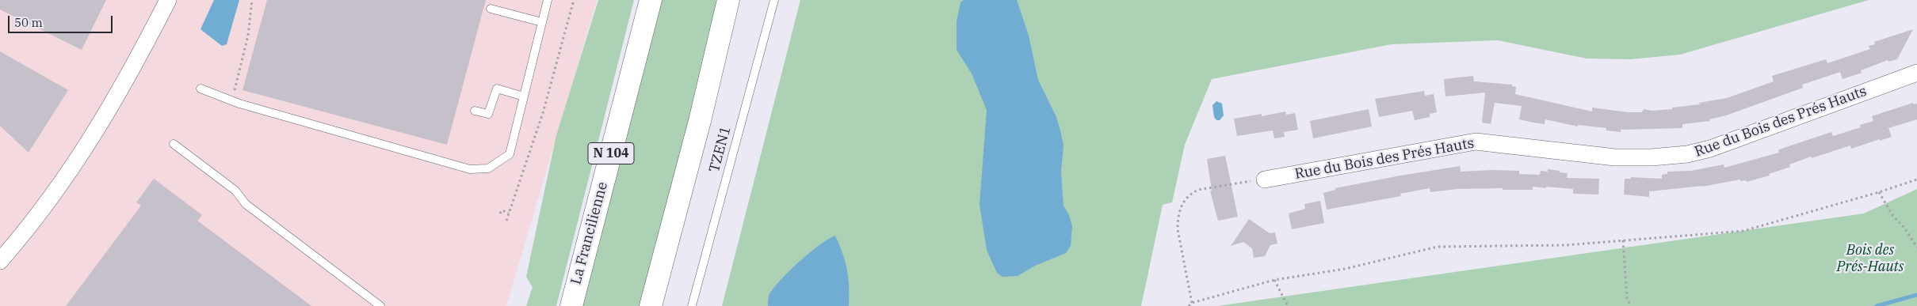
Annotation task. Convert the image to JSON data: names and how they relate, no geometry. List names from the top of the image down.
{
  "streets": {
    "highway": ["N 104", "La Francilienne"],
    "street": ["Rue du Bois des Prés Hauts"],
    "lane": ["TZEN1"]
  },
  "parks": ["Bois des Prés-Hauts"],
  "scale_bar": "50 m"
}
